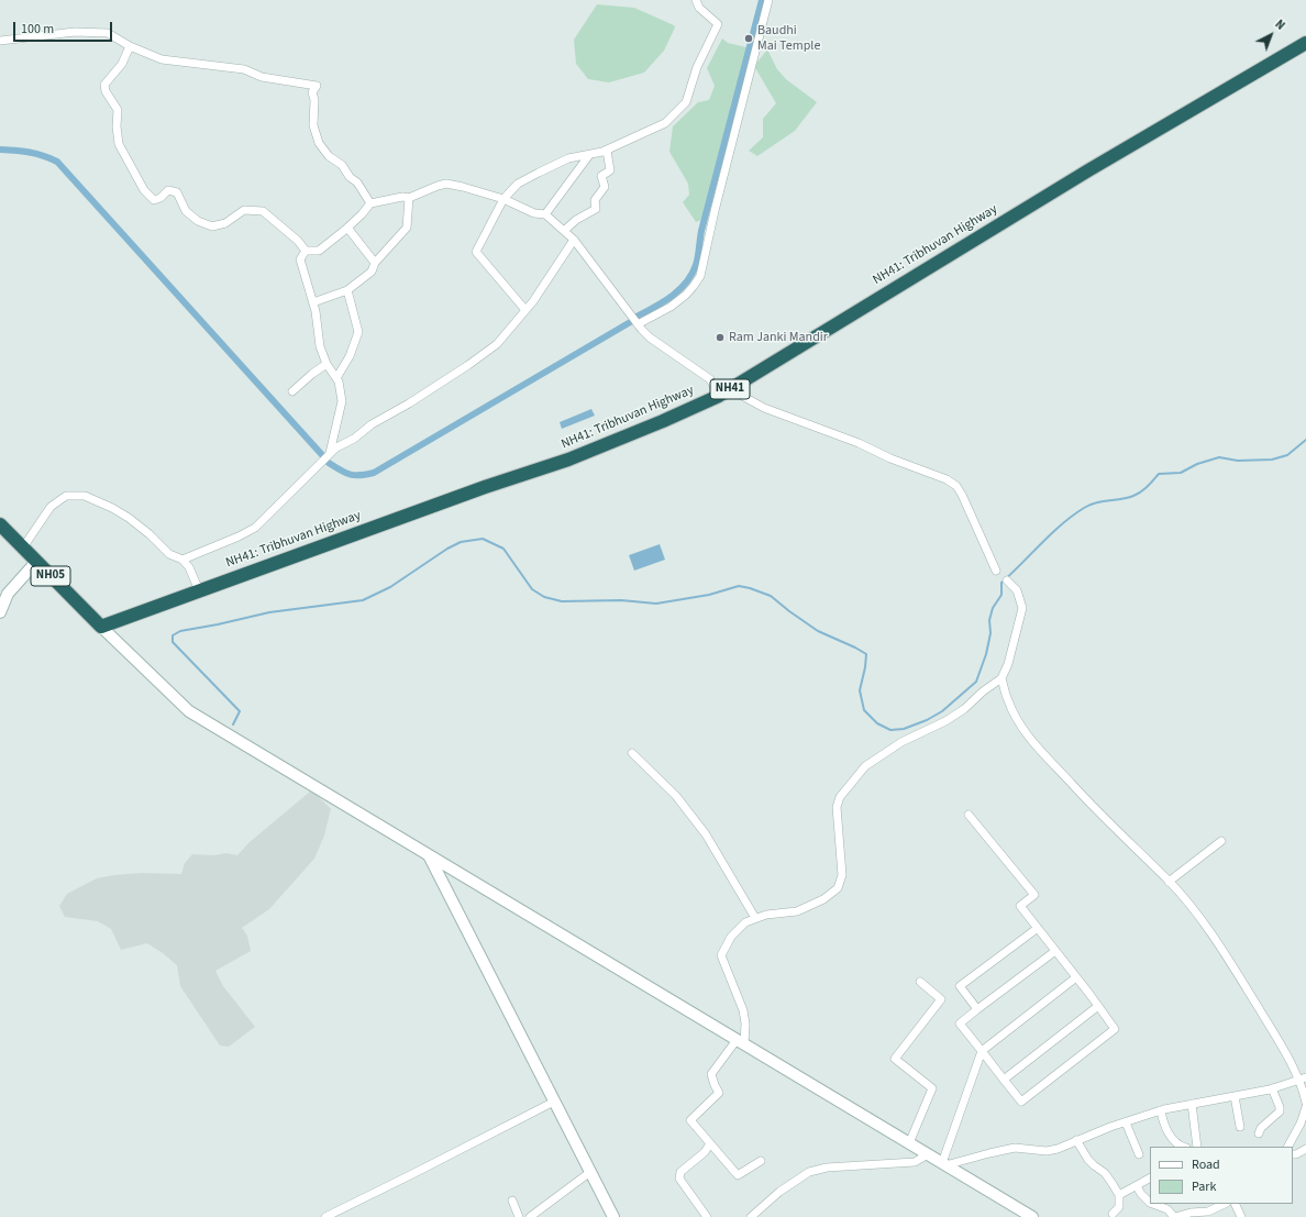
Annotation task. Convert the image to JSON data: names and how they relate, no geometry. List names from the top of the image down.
{
  "streets": {
    "highway": ["NH41: Tribhuvan Highway", "NH41", "NH05"]
  },
  "crossings": [
    ["NH41: Tribhuvan Highway", "NH05"]
  ],
  "places": ["Baudhi Mai Temple", "Ram Janki Mandir"],
  "legend": ["Road", "Park"],
  "scale_bar": "100 m",
  "north": "top right"
}
